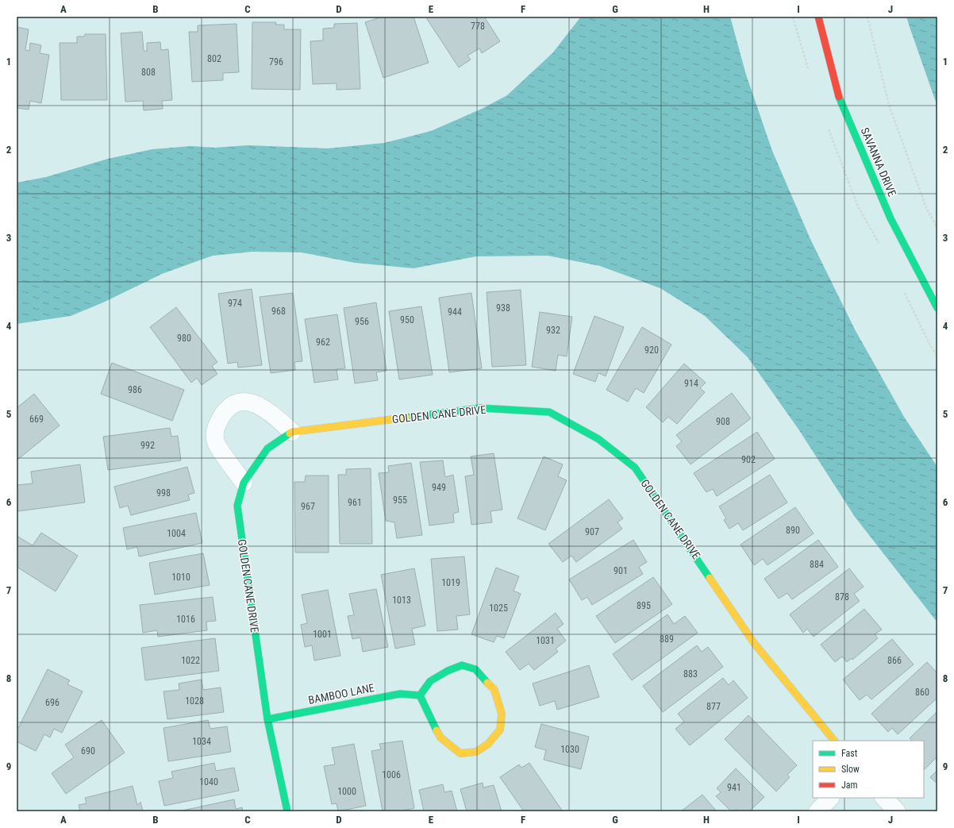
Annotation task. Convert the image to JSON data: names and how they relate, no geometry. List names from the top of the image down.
{
  "streets": {
    "street": ["SAVANNA DRIVE", "GOLDEN CANE DRIVE", "BAMBOO LANE"]
  },
  "crossings": [
    ["GOLDEN CANE DRIVE", "BAMBOO LANE"]
  ],
  "house_numbers": [
    "778",
    "802",
    "796",
    "808",
    "974",
    "938",
    "968",
    "944",
    "950",
    "956",
    "932",
    "980",
    "962",
    "920",
    "914",
    "986",
    "669",
    "908",
    "992",
    "902",
    "949",
    "998",
    "955",
    "961",
    "967",
    "890",
    "907",
    "1004",
    "884",
    "901",
    "1010",
    "1019",
    "878",
    "1013",
    "895",
    "1025",
    "1016",
    "1001",
    "889",
    "1031",
    "1022",
    "866",
    "883",
    "860",
    "1028",
    "696",
    "877",
    "1034",
    "1030",
    "690",
    "1006",
    "1040",
    "941",
    "1000"
  ],
  "legend": ["Fast", "Slow", "Jam"],
  "grid": {
    "columns": [
      "A",
      "B",
      "C",
      "D",
      "E",
      "F",
      "G",
      "H",
      "I",
      "J"
    ],
    "rows": [
      "1",
      "2",
      "3",
      "4",
      "5",
      "6",
      "7",
      "8",
      "9"
    ]
  }
}
